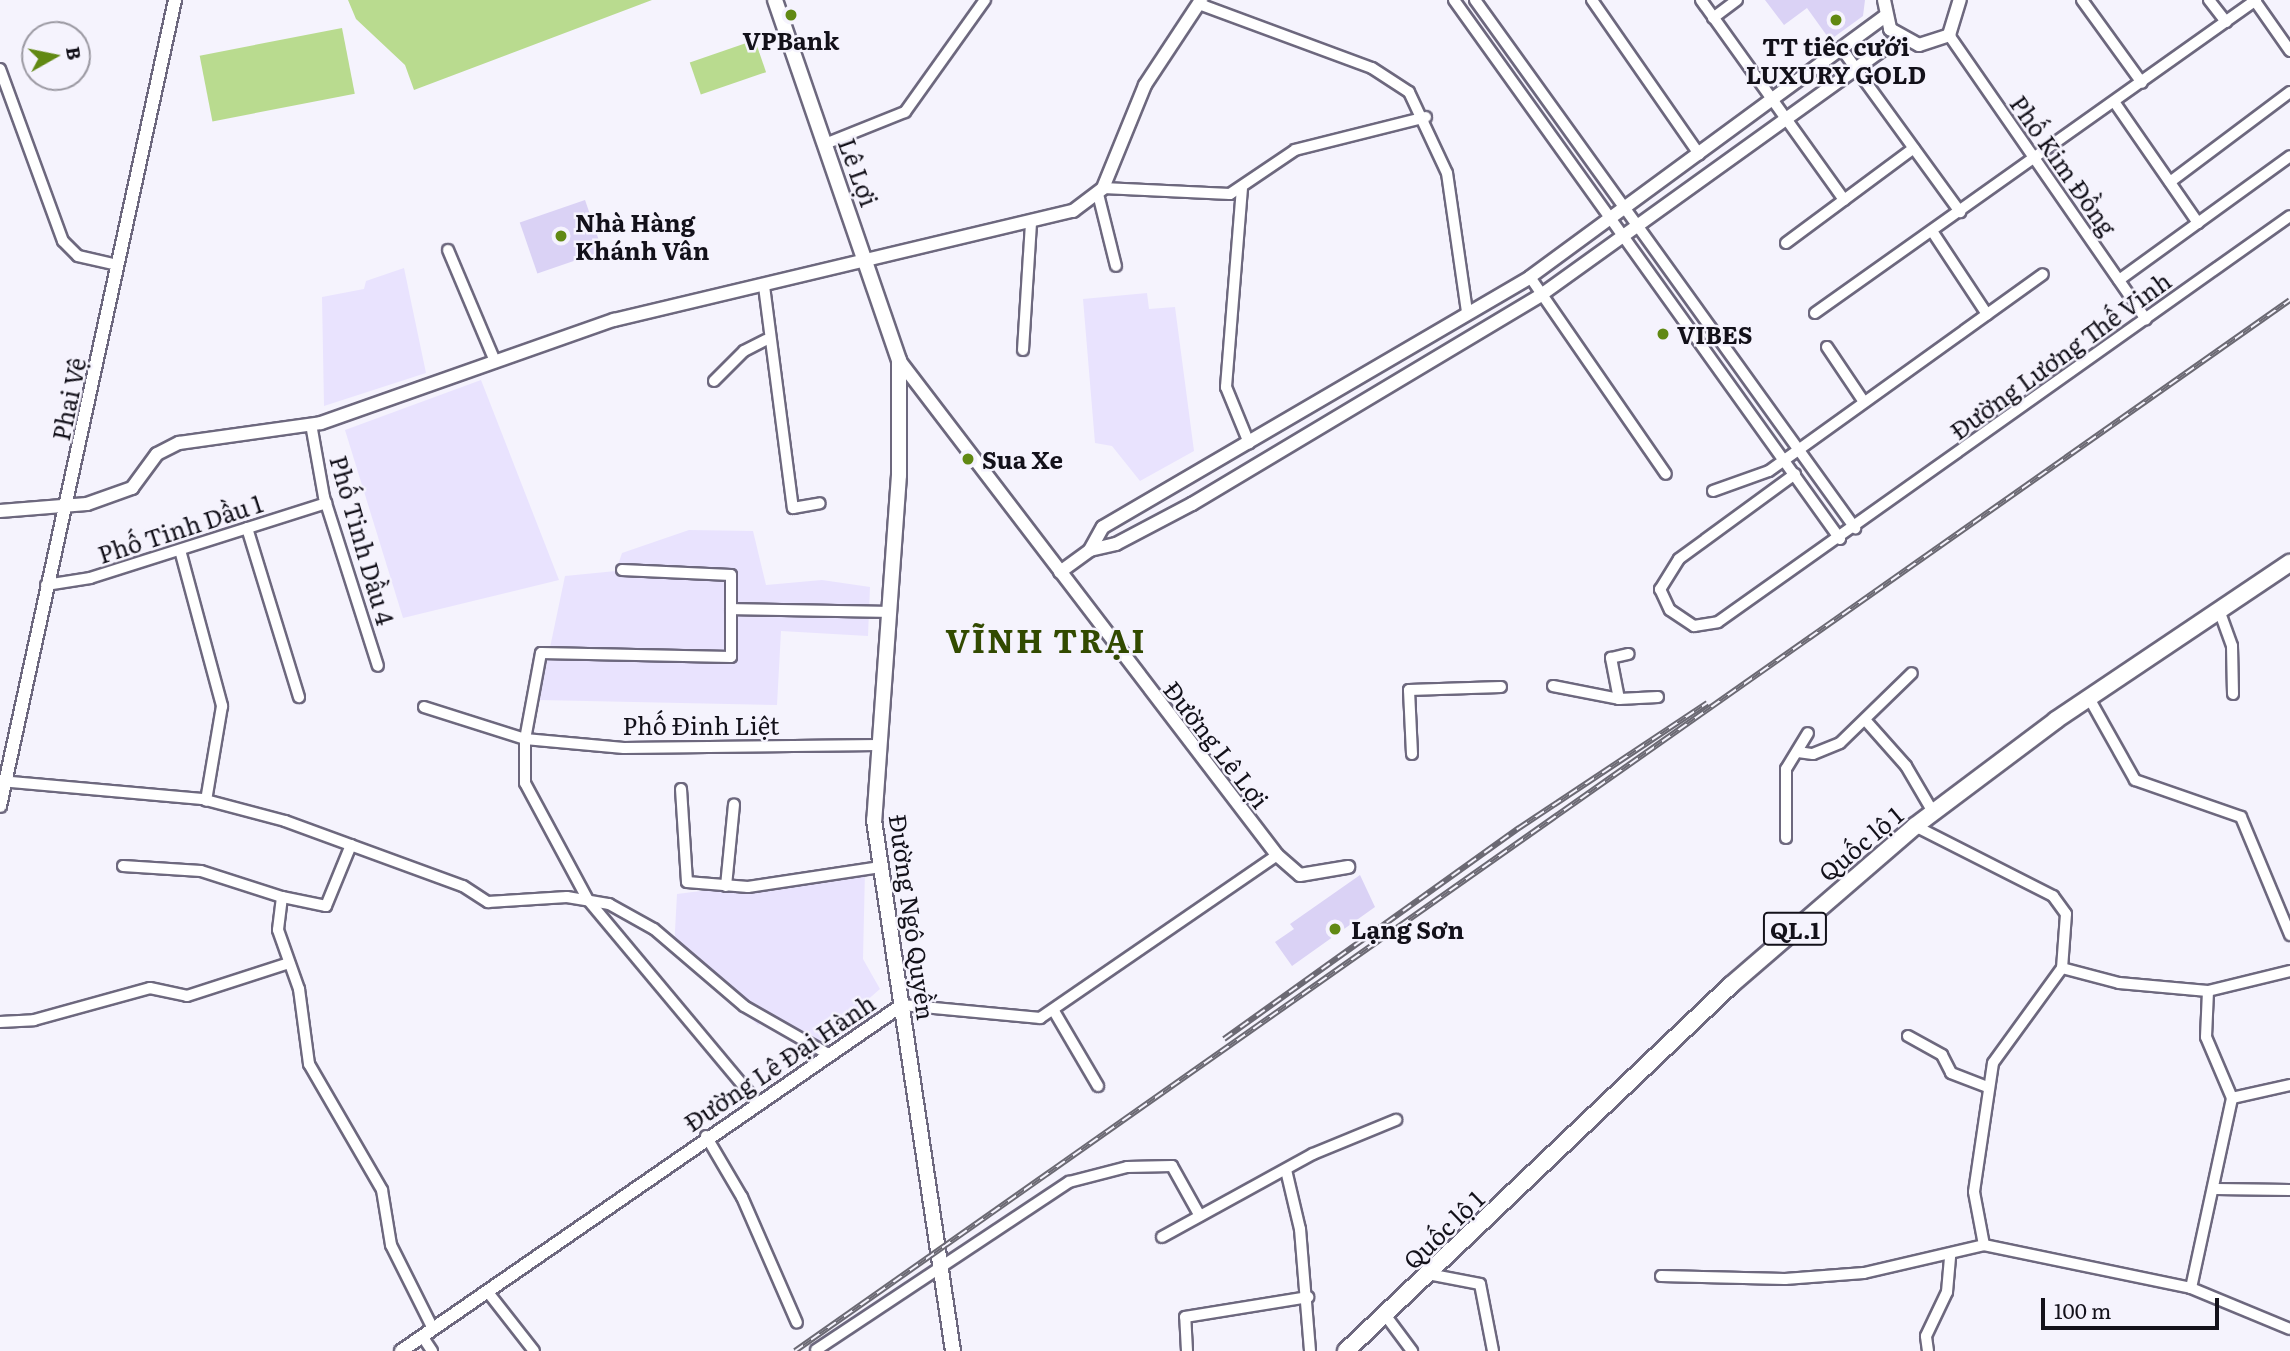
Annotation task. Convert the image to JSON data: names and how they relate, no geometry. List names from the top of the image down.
{
  "streets": {
    "highway": ["Quốc lộ 1", "QL.1"],
    "main road": ["Lê Lợi", "Đường Ngô Quyền"],
    "street": [
      "Phố Kim Đồng",
      "Đường Lương Thế Vinh",
      "Phai Vệ",
      "Phố Tinh Dầu 1",
      "Phố Tinh Dầu 4",
      "Phố Đinh Liệt",
      "Đường Lê Lợi",
      "Đường Lê Đại Hành"
    ]
  },
  "crossings": [
    ["Phố Kim Đồng", "Đường Lương Thế Vinh"],
    ["Lê Lợi", "Đường Lê Lợi"],
    ["Lê Lợi", "Đường Ngô Quyền"],
    ["Phai Vệ", "Phố Tinh Dầu 1"],
    ["Phố Tinh Dầu 1", "Phố Tinh Dầu 4"],
    ["Phố Đinh Liệt", "Đường Ngô Quyền"],
    ["Đường Lê Lợi", "Đường Ngô Quyền"],
    ["Đường Lê Lợi", "Đường Lê Đại Hành"],
    ["Đường Ngô Quyền", "Đường Lê Đại Hành"]
  ],
  "districts": ["VĨNH TRẠI"],
  "places": [
    "VPBank",
    "TT tiêc cưới LUXURY GOLD",
    "Nhà Hàng Khánh Vân",
    "VIBES",
    "Sua Xe",
    "Lạng Sơn"
  ],
  "scale_bar": "100 m",
  "north": "right"
}
